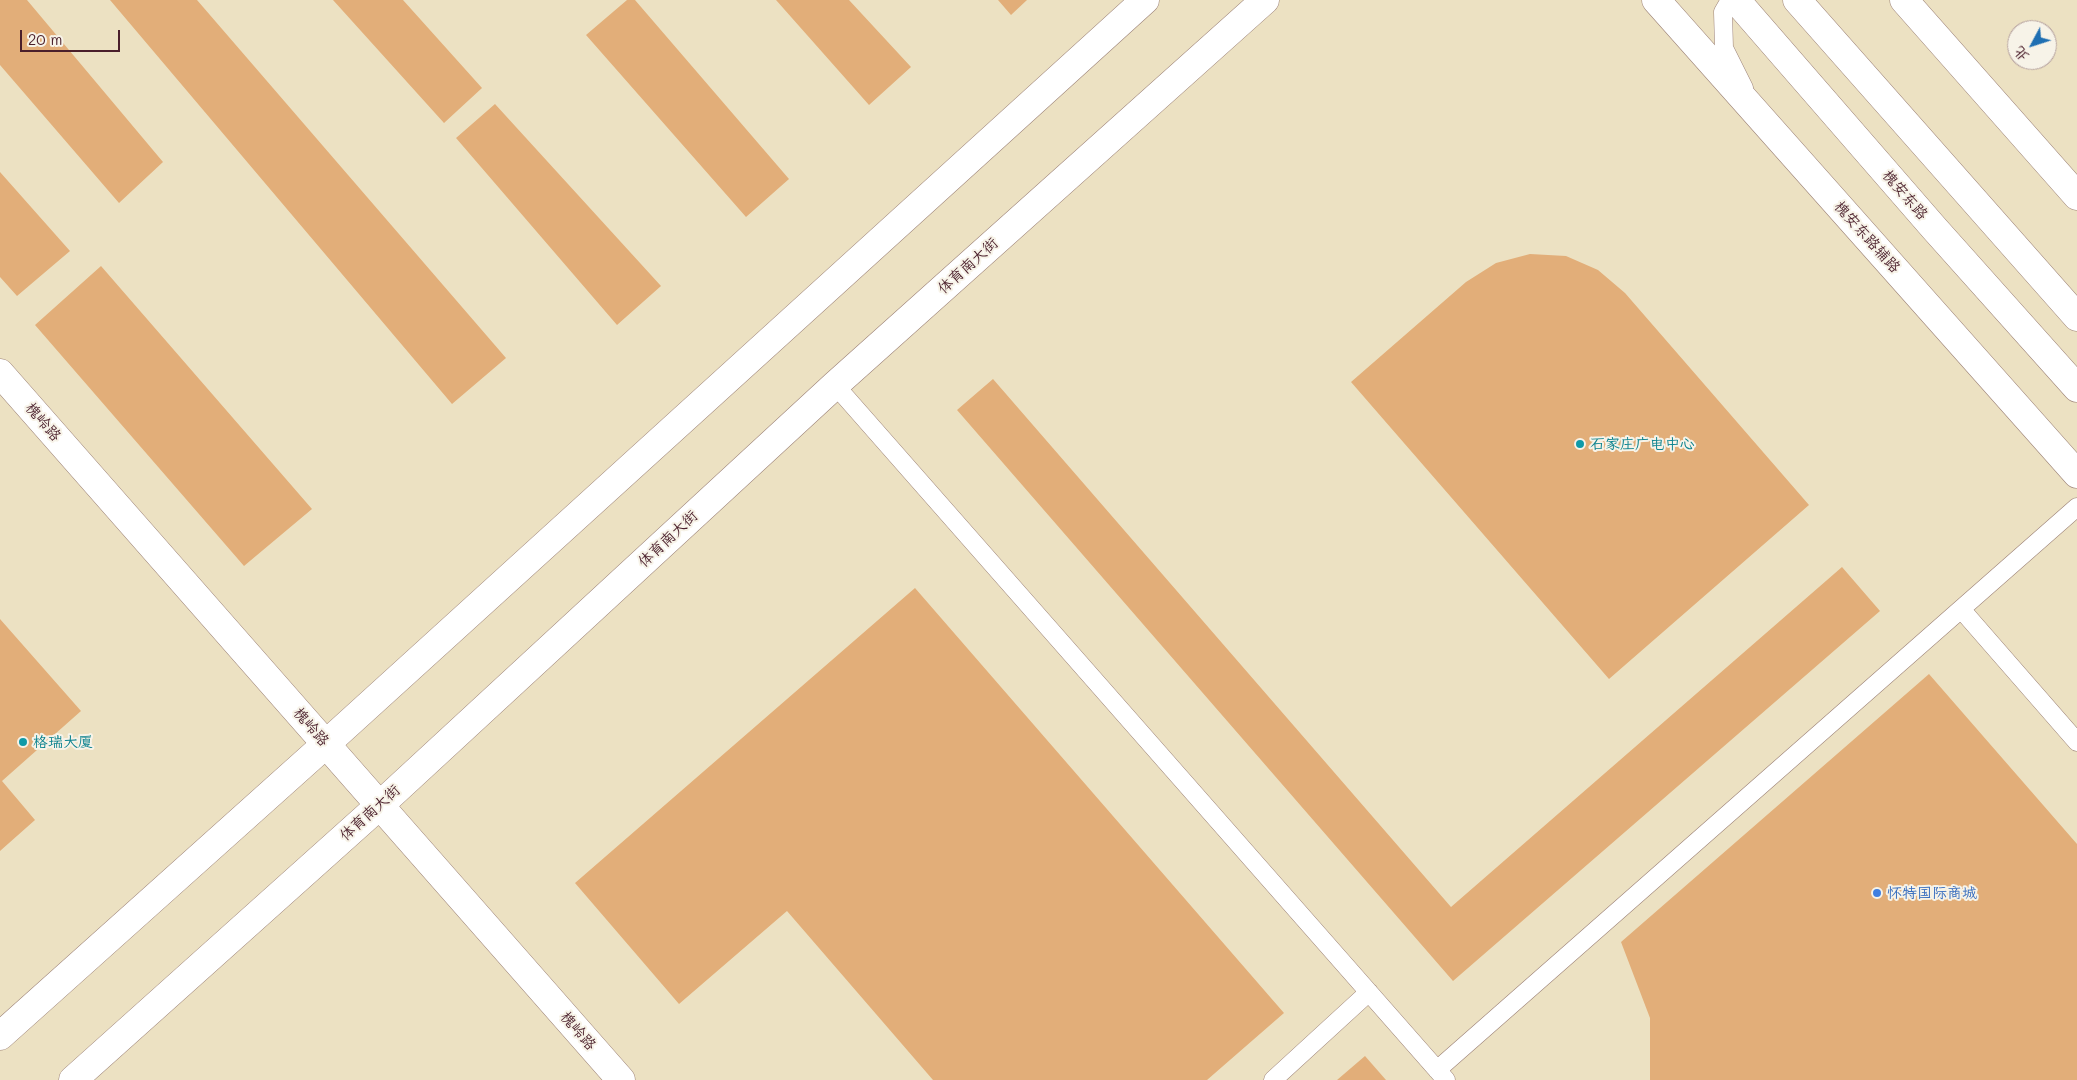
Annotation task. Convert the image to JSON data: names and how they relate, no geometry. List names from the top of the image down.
{
  "streets": {
    "main road": [
      "槐安东路",
      "槐安东路辅路",
      "体育南大街",
      "槐岭路"
    ]
  },
  "crossings": [
    ["体育南大街", "槐岭路"]
  ],
  "places": ["石家庄广电中心", "格瑞大厦", "怀特国际商城"],
  "scale_bar": "20 m",
  "north": "bottom left"
}
